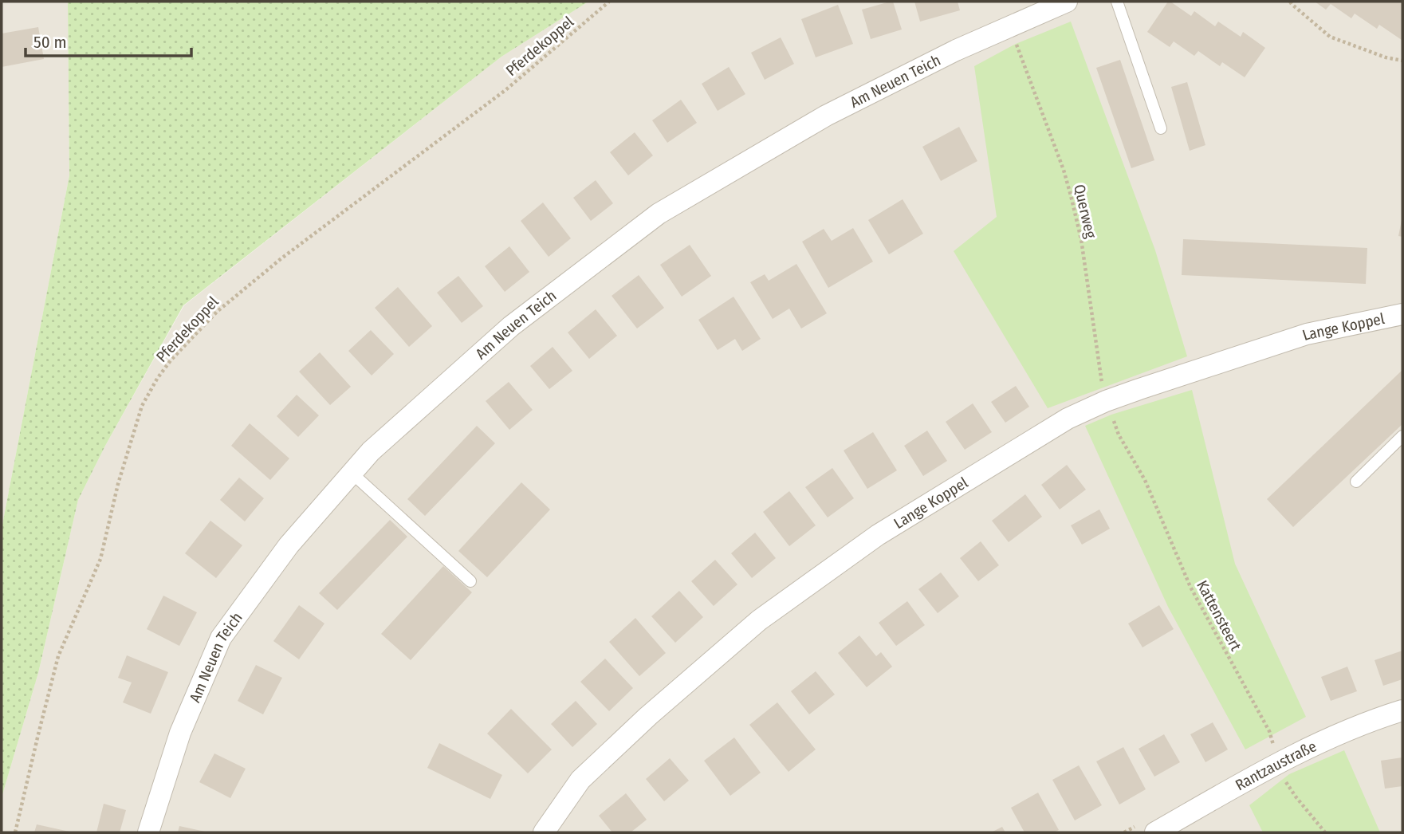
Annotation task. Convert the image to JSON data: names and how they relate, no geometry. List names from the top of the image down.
{
  "streets": {
    "street": ["Am Neuen Teich", "Lange Koppel", "Rantzaustraße"],
    "path": ["Pferdekoppel", "Querweg", "Kattensteert"]
  },
  "crossings": [
    ["Querweg", "Lange Koppel"],
    ["Querweg", "Kattensteert"],
    ["Lange Koppel", "Kattensteert"],
    ["Kattensteert", "Rantzaustraße"]
  ],
  "scale_bar": "50 m"
}
